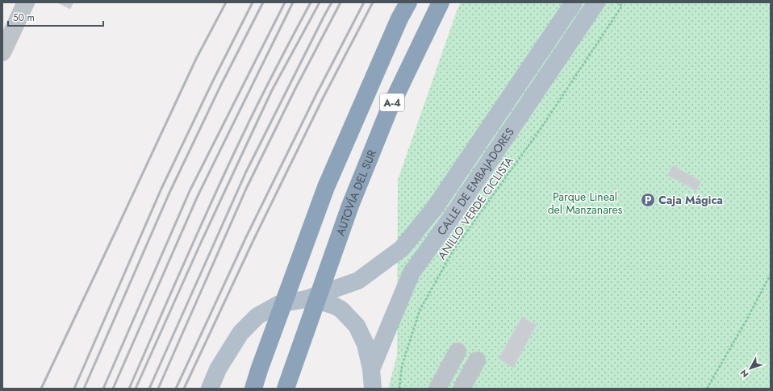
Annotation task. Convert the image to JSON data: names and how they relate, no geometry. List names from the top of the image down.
{
  "streets": {
    "highway": ["A-4", "AUTOVÍA DEL SUR"],
    "main road": ["CALLE DE EMBAJADORES"],
    "path": ["ANILLO VERDE CICLISTA"]
  },
  "parks": ["Parque Lineal del Manzanares"],
  "places": {
    "parking": ["Caja Mágica"]
  },
  "scale_bar": "50 m",
  "north": "bottom left"
}
